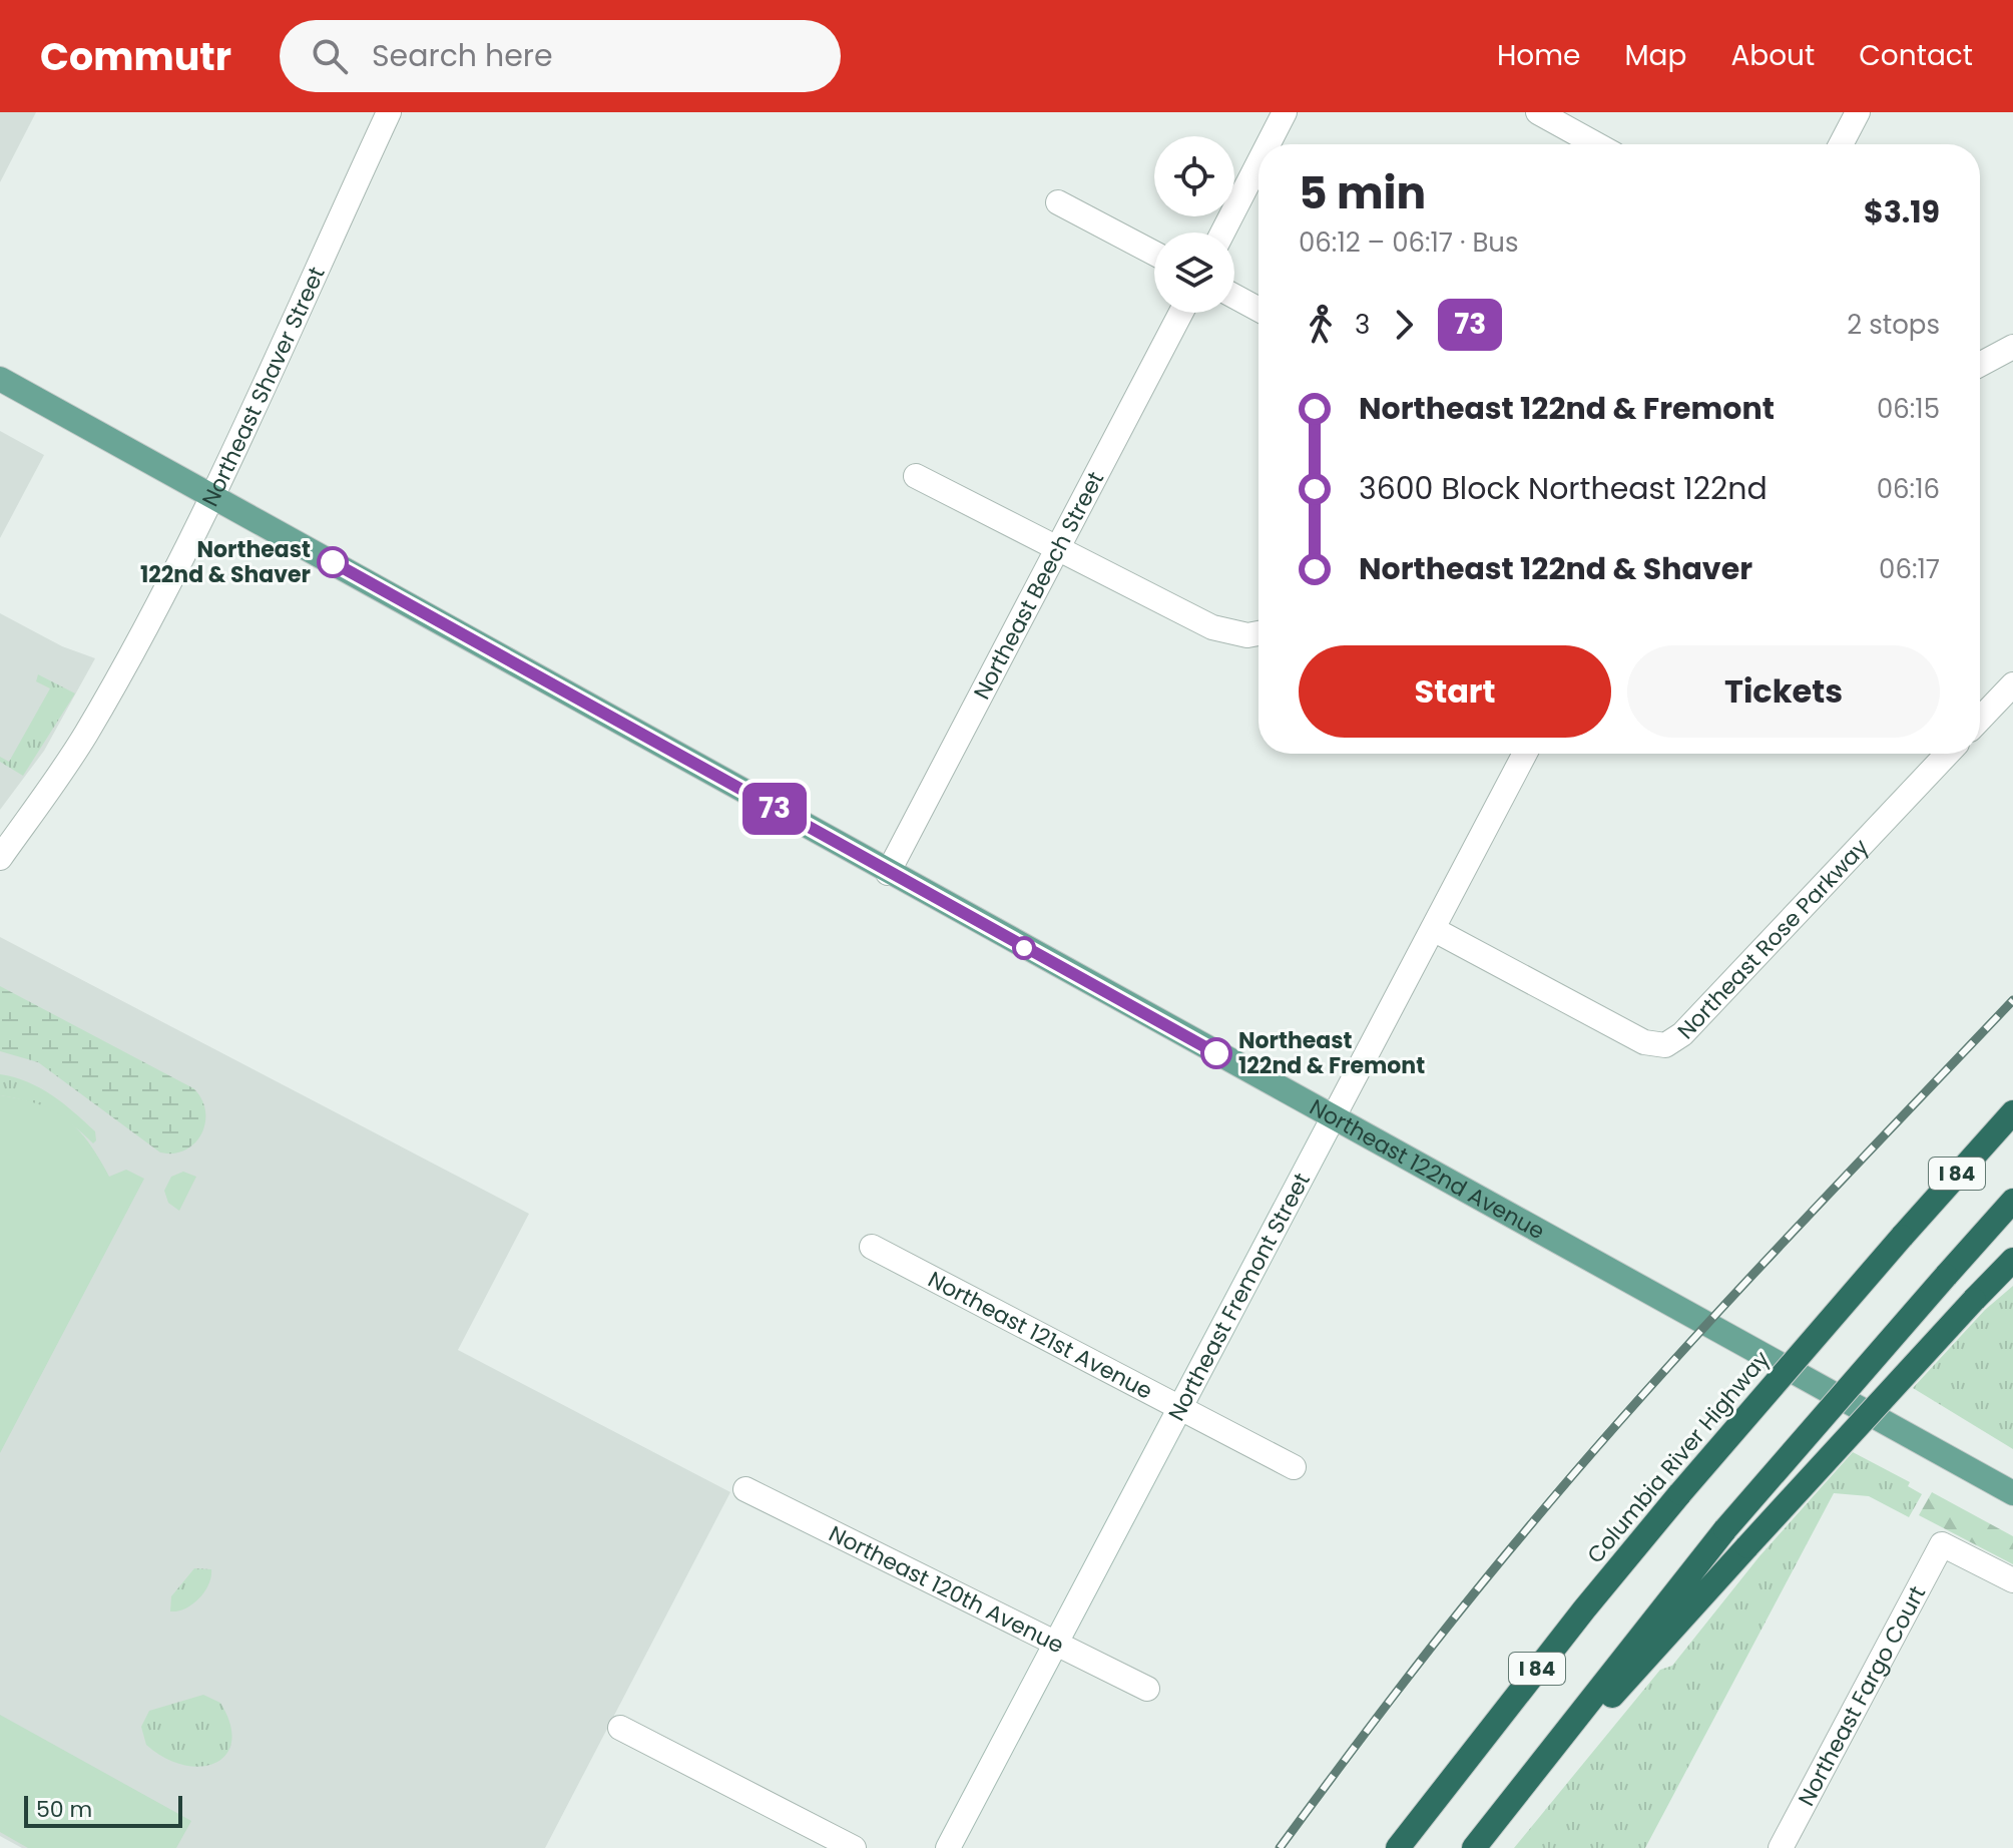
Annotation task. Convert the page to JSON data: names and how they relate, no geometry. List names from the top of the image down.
{
  "streets": {
    "highway": ["I 84", "Columbia River Highway"],
    "main road": ["Northeast 122nd Avenue"],
    "street": [
      "Northeast Shaver Street",
      "Northeast Beech Street",
      "Northeast Rose Parkway",
      "Northeast Fremont Street",
      "Northeast 121st Avenue",
      "Northeast 120th Avenue",
      "Northeast Fargo Court"
    ]
  },
  "crossings": [
    ["Northeast Shaver Street", "Northeast 122nd Avenue"],
    ["Northeast Beech Street", "Northeast 122nd Avenue"],
    ["Northeast Rose Parkway", "Northeast Fremont Street"],
    ["Northeast 122nd Avenue", "Northeast Fremont Street"],
    ["Northeast Fremont Street", "Northeast 121st Avenue"],
    ["Northeast Fremont Street", "Northeast 120th Avenue"]
  ],
  "places": ["Northeast 122nd & Shaver", "Northeast 122nd & Fremont"],
  "lines": ["bus line 73"],
  "scale_bar": "50 m",
  "page": {
    "header": "Commutr",
    "search": "Search here",
    "nav": [
      "Home",
      "Map",
      "About",
      "Contact"
    ],
    "on_map": "73",
    "heading": ["5 min", "06:12 – 06:17 · Bus", "$3.19"],
    "legs": ["3", "73", "2 stops"],
    "list": [
      {
        "name": "Northeast 122nd & Fremont",
        "value": "06:15"
      },
      {
        "name": "3600 Block Northeast 122nd",
        "value": "06:16"
      },
      {
        "name": "Northeast 122nd & Shaver",
        "value": "06:17"
      }
    ],
    "buttons": ["Start", "Tickets"],
    "scale": "50 m"
  }
}
